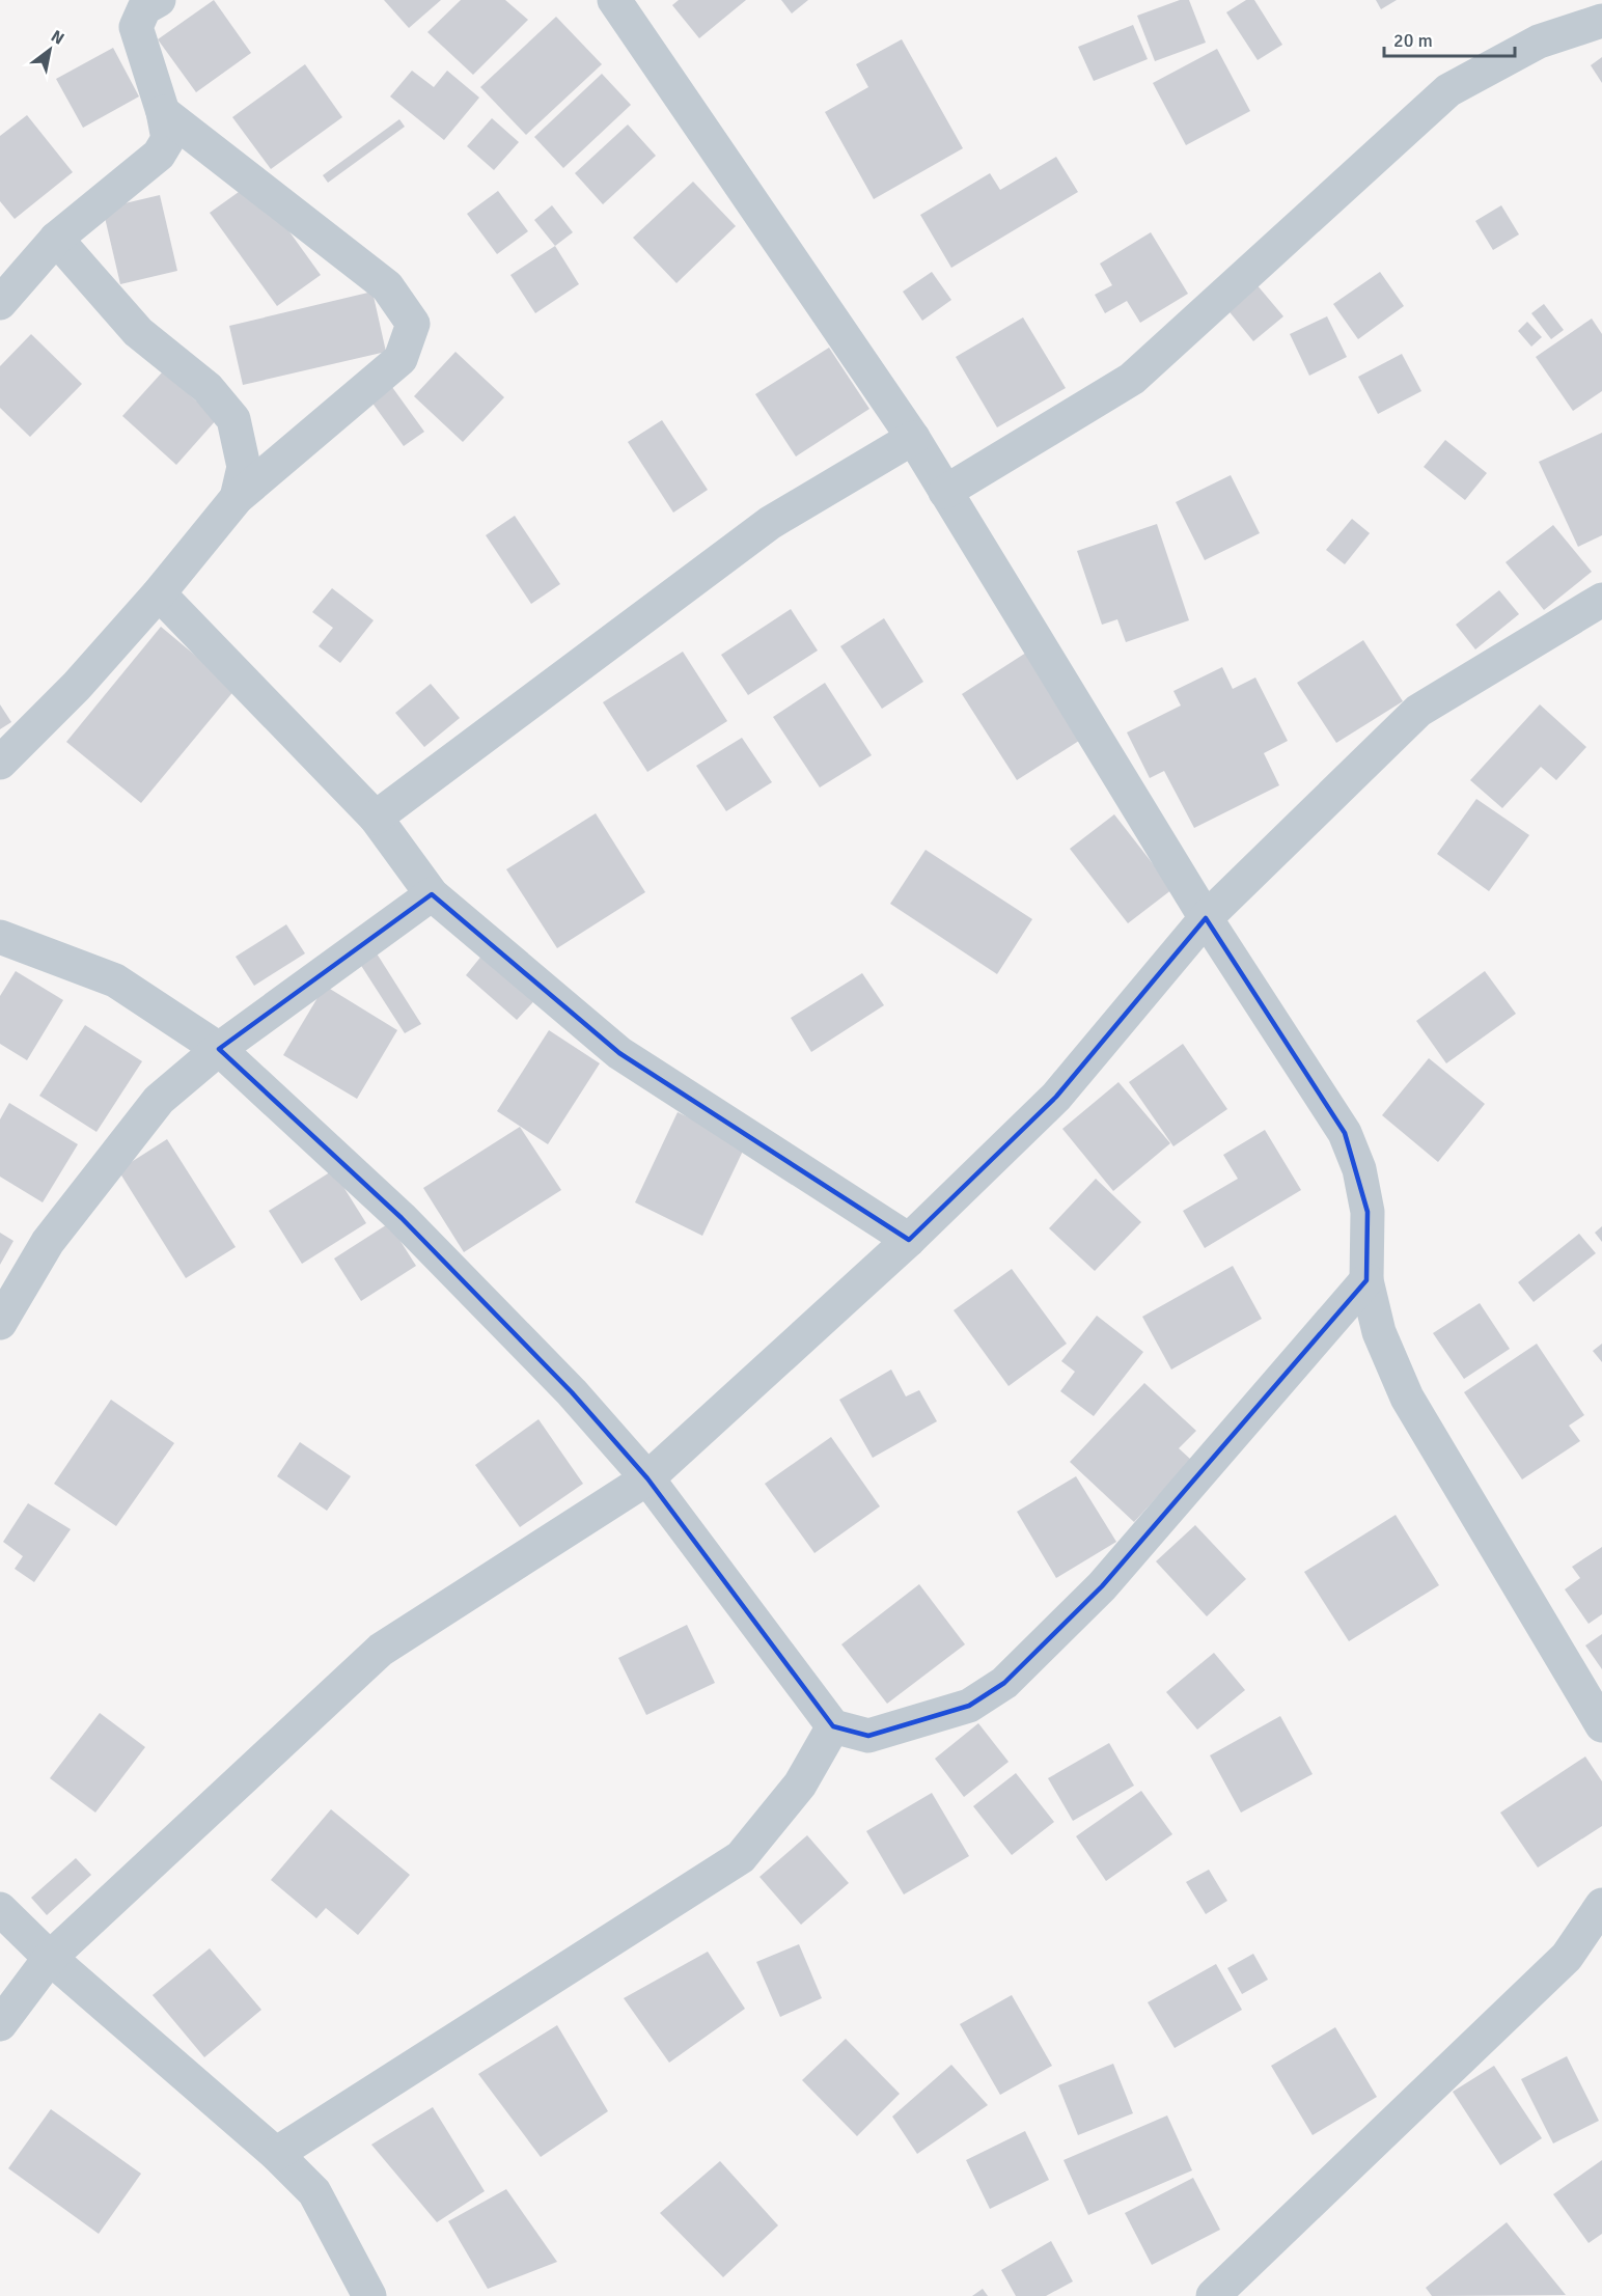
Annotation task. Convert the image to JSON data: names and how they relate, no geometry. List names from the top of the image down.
{
  "scale_bar": "20 m",
  "north": "top right"
}
